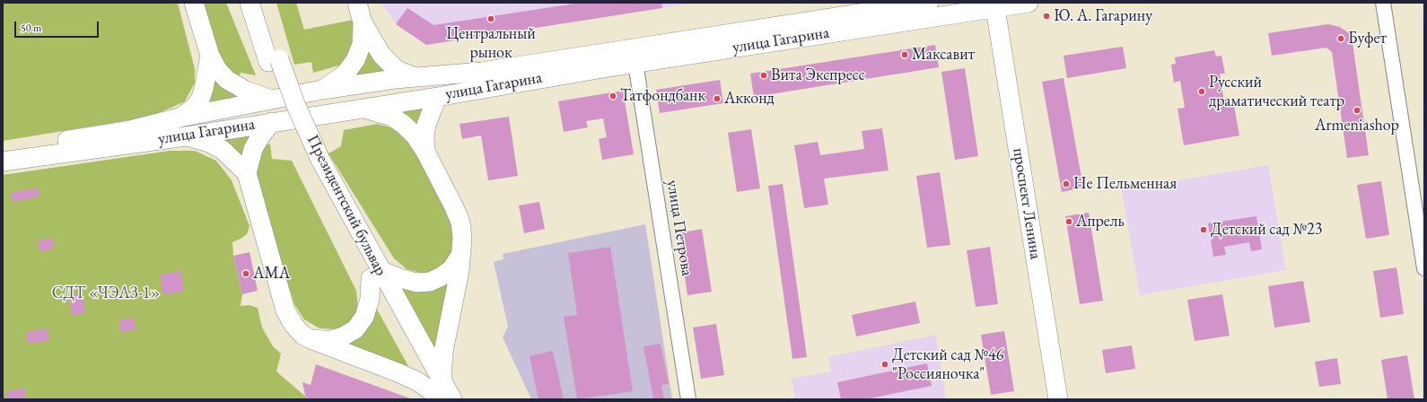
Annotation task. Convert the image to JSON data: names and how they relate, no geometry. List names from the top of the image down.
{
  "streets": {
    "main road": ["улица Гагарина", "проспект Ленина", "Президентский бульвар"],
    "street": ["улица Петрова"]
  },
  "crossings": [
    ["улица Гагарина", "проспект Ленина"],
    ["улица Гагарина", "улица Петрова"]
  ],
  "parks": ["СДТ «ЧЭАЗ-1»"],
  "places": [
    "Ю. А. Гагарину",
    "Центральный рынок",
    "Буфет",
    "Максавит",
    "Вита Экспресс",
    "Русский драматический театр",
    "Татфондбанк",
    "Акконд",
    "Armeniashop",
    "Не Пельменная",
    "Апрель",
    "Детский сад №23",
    "АМА",
    "Детский сад №46 \"Россияночка\""
  ],
  "scale_bar": "50 m"
}
